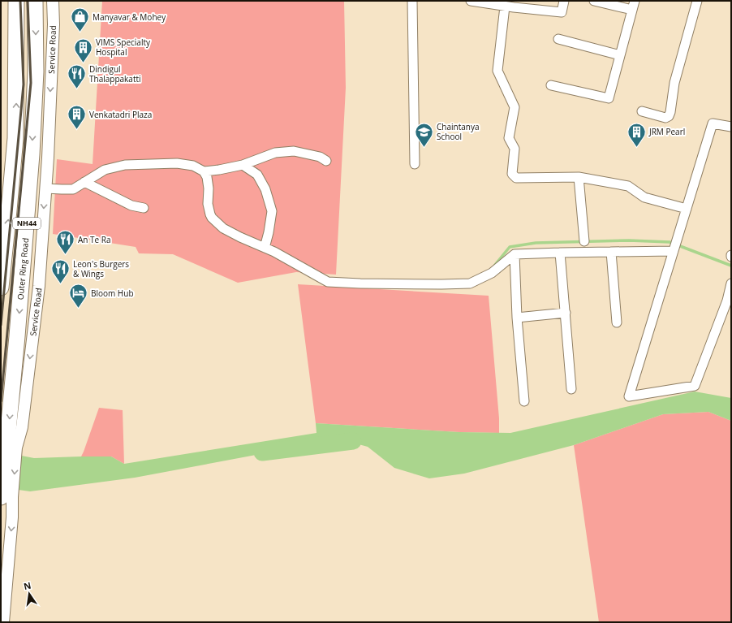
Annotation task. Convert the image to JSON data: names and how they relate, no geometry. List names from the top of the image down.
{
  "streets": {
    "highway": ["NH44", "Outer Ring Road"],
    "street": ["Service Road"]
  },
  "crossings": [
    ["Service Road", "Outer Ring Road"]
  ],
  "one_way": ["Service Road"],
  "places": {
    "shop": ["Manyavar & Mohey"],
    "building": ["VIMS Specialty Hospital", "Venkatadri Plaza", "JRM Pearl"],
    "restaurant": ["Dindigul Thalappakatti", "An Te Ra", "Leon's Burgers & Wings"],
    "school or university": ["Chaintanya School"],
    "hotel": ["Bloom Hub"]
  },
  "north": "top"
}
